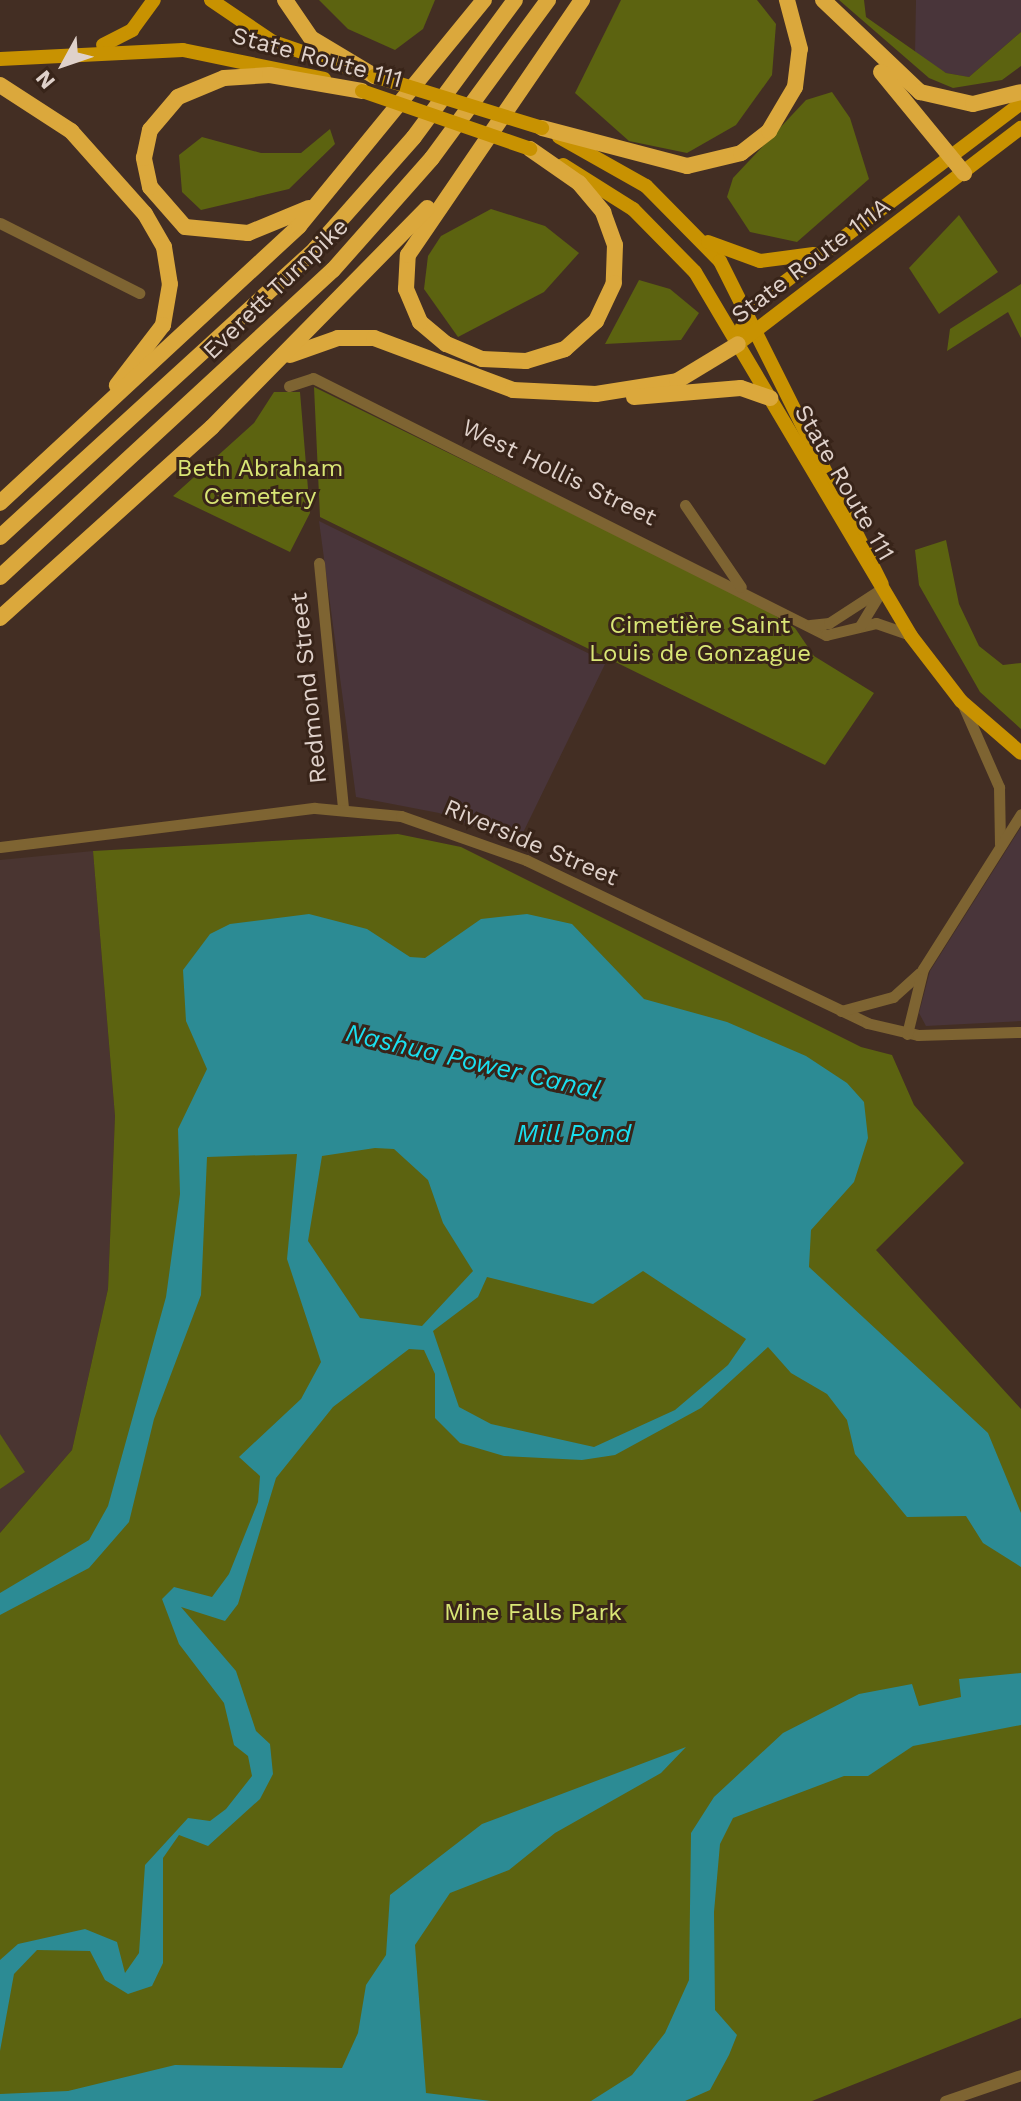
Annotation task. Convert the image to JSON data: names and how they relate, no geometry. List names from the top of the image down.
{
  "streets": {
    "highway": ["Everett Turnpike"],
    "main road": ["State Route 111", "State Route 111A"],
    "street": ["West Hollis Street", "Redmond Street", "Riverside Street"]
  },
  "crossings": [
    ["State Route 111", "State Route 111A"],
    ["Redmond Street", "Riverside Street"]
  ],
  "water": ["Nashua Power Canal", "Mill Pond"],
  "parks": ["Beth Abraham Cemetery", "Cimetière Saint Louis de Gonzague", "Mine Falls Park"],
  "north": "bottom left"
}
